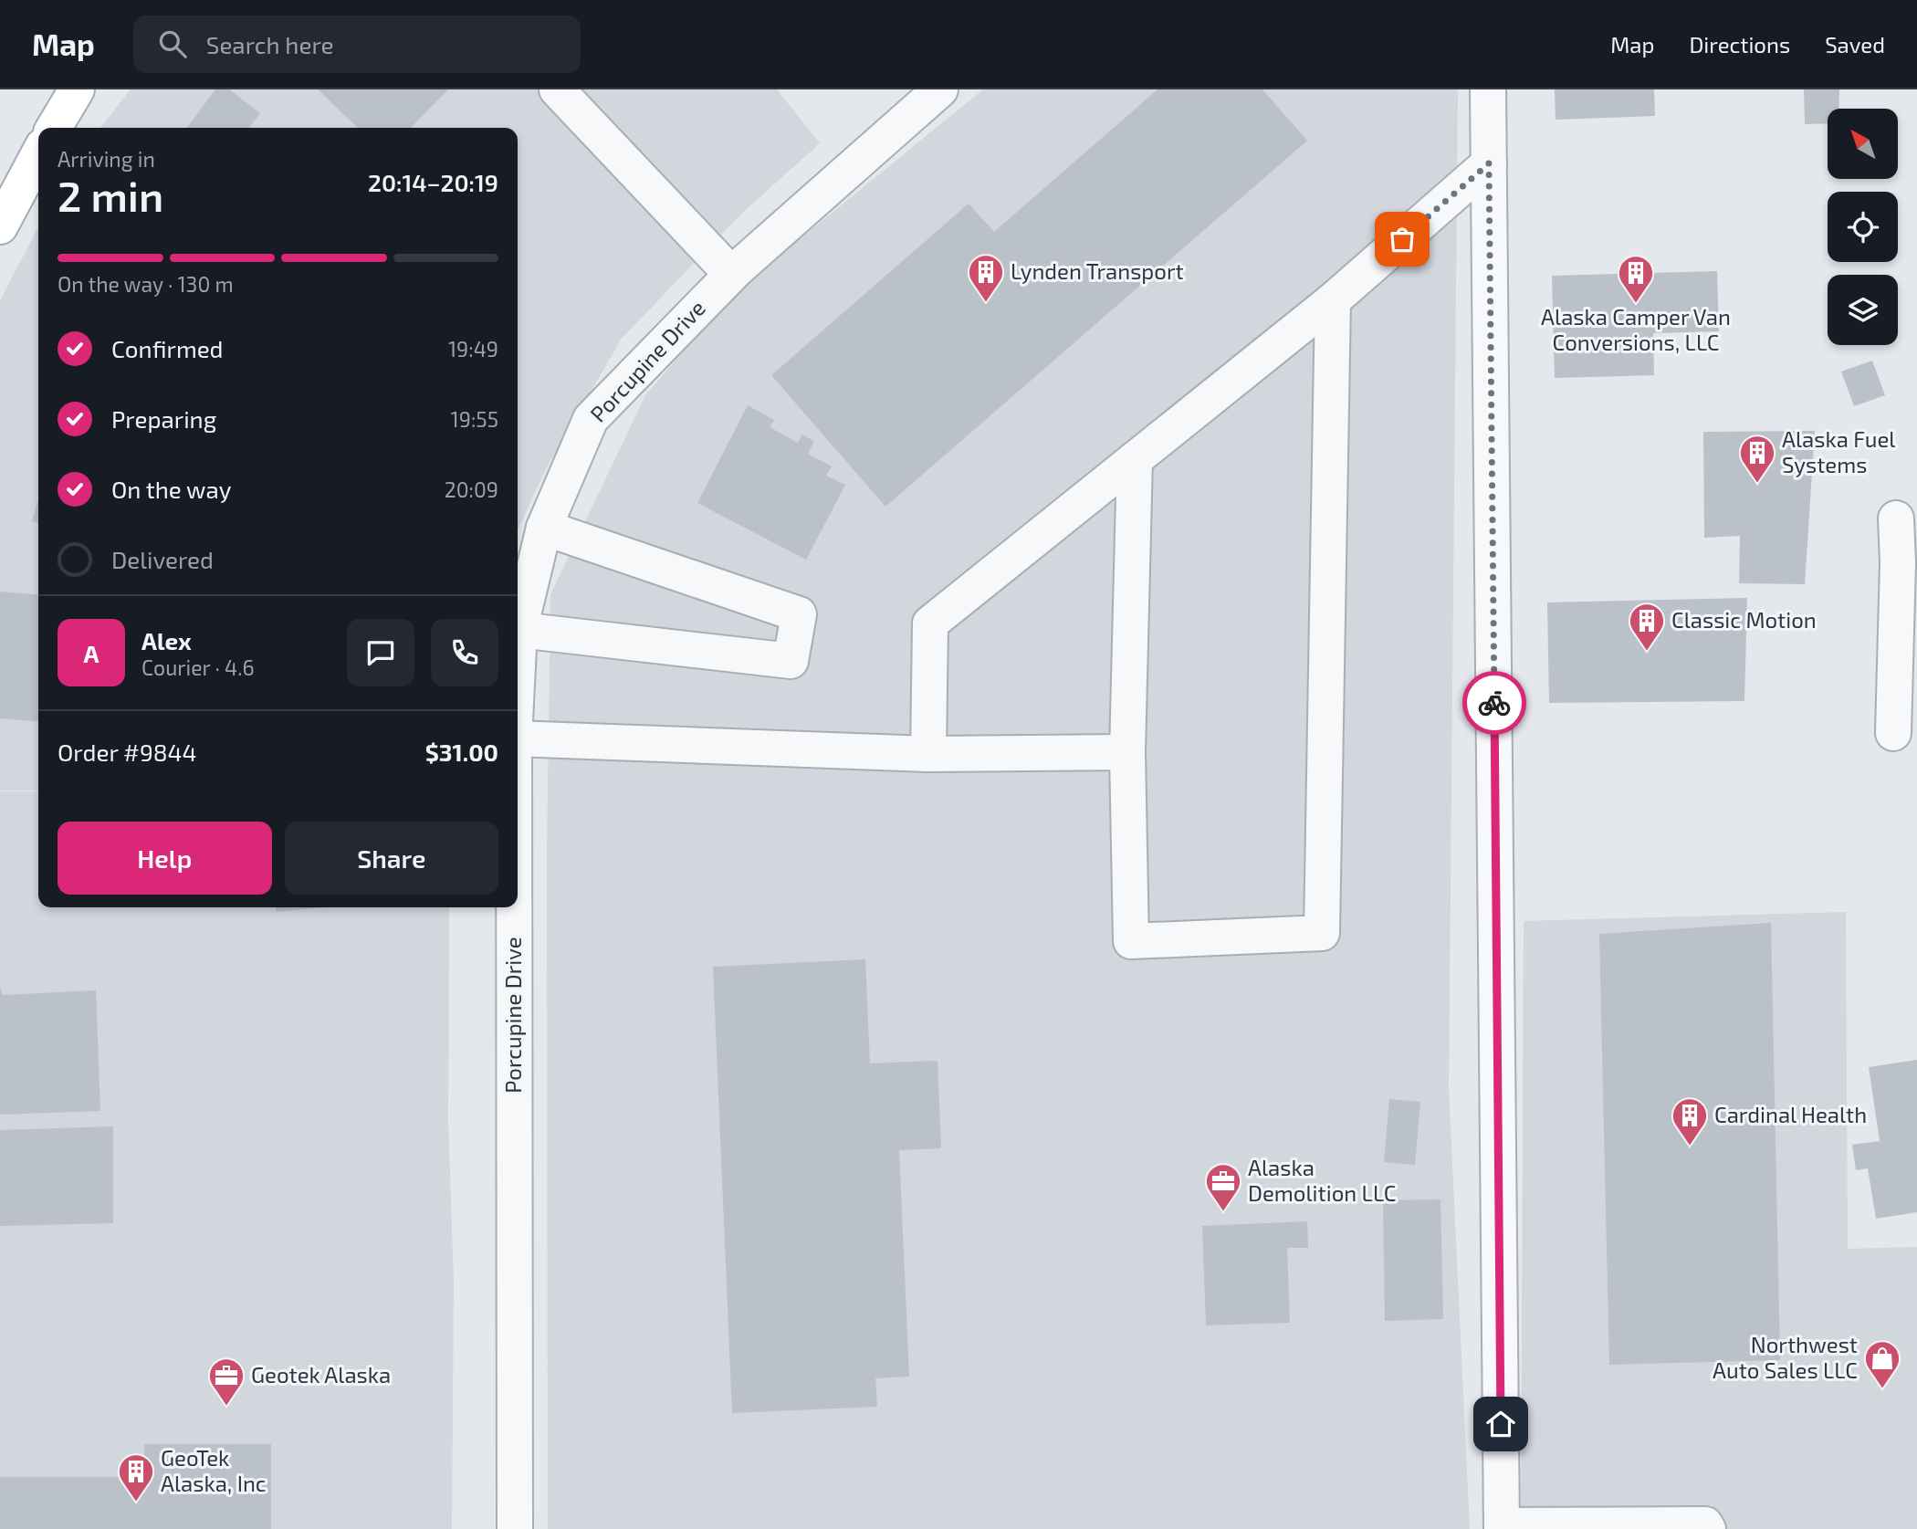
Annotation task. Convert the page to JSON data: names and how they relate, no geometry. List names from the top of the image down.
{
  "streets": {
    "street": ["Porcupine Drive"]
  },
  "places": {
    "building": [
      "Lynden Transport",
      "Alaska Camper Van Conversions, LLC",
      "Alaska Fuel Systems",
      "Classic Motion",
      "Cardinal Health",
      "GeoTek Alaska, Inc"
    ],
    "office": ["Alaska Demolition LLC", "Geotek Alaska"],
    "shop": ["Northwest Auto Sales LLC"]
  },
  "north": "top left",
  "page": {
    "header": "Map",
    "search": "Search here",
    "nav": ["Map", "Directions", "Saved"],
    "heading": ["2 min", "Arriving in", "20:14–20:19"],
    "panel": [
      "Alex",
      "Courier · 4.6",
      "Order #9844",
      "$31.00"
    ],
    "bar": "On the way · 130 m",
    "list": [
      ["Confirmed", "19:49"],
      ["Preparing", "19:55"],
      ["On the way", "20:09"],
      "Delivered"
    ],
    "round": "A",
    "buttons": ["Help", "Share"]
  }
}
